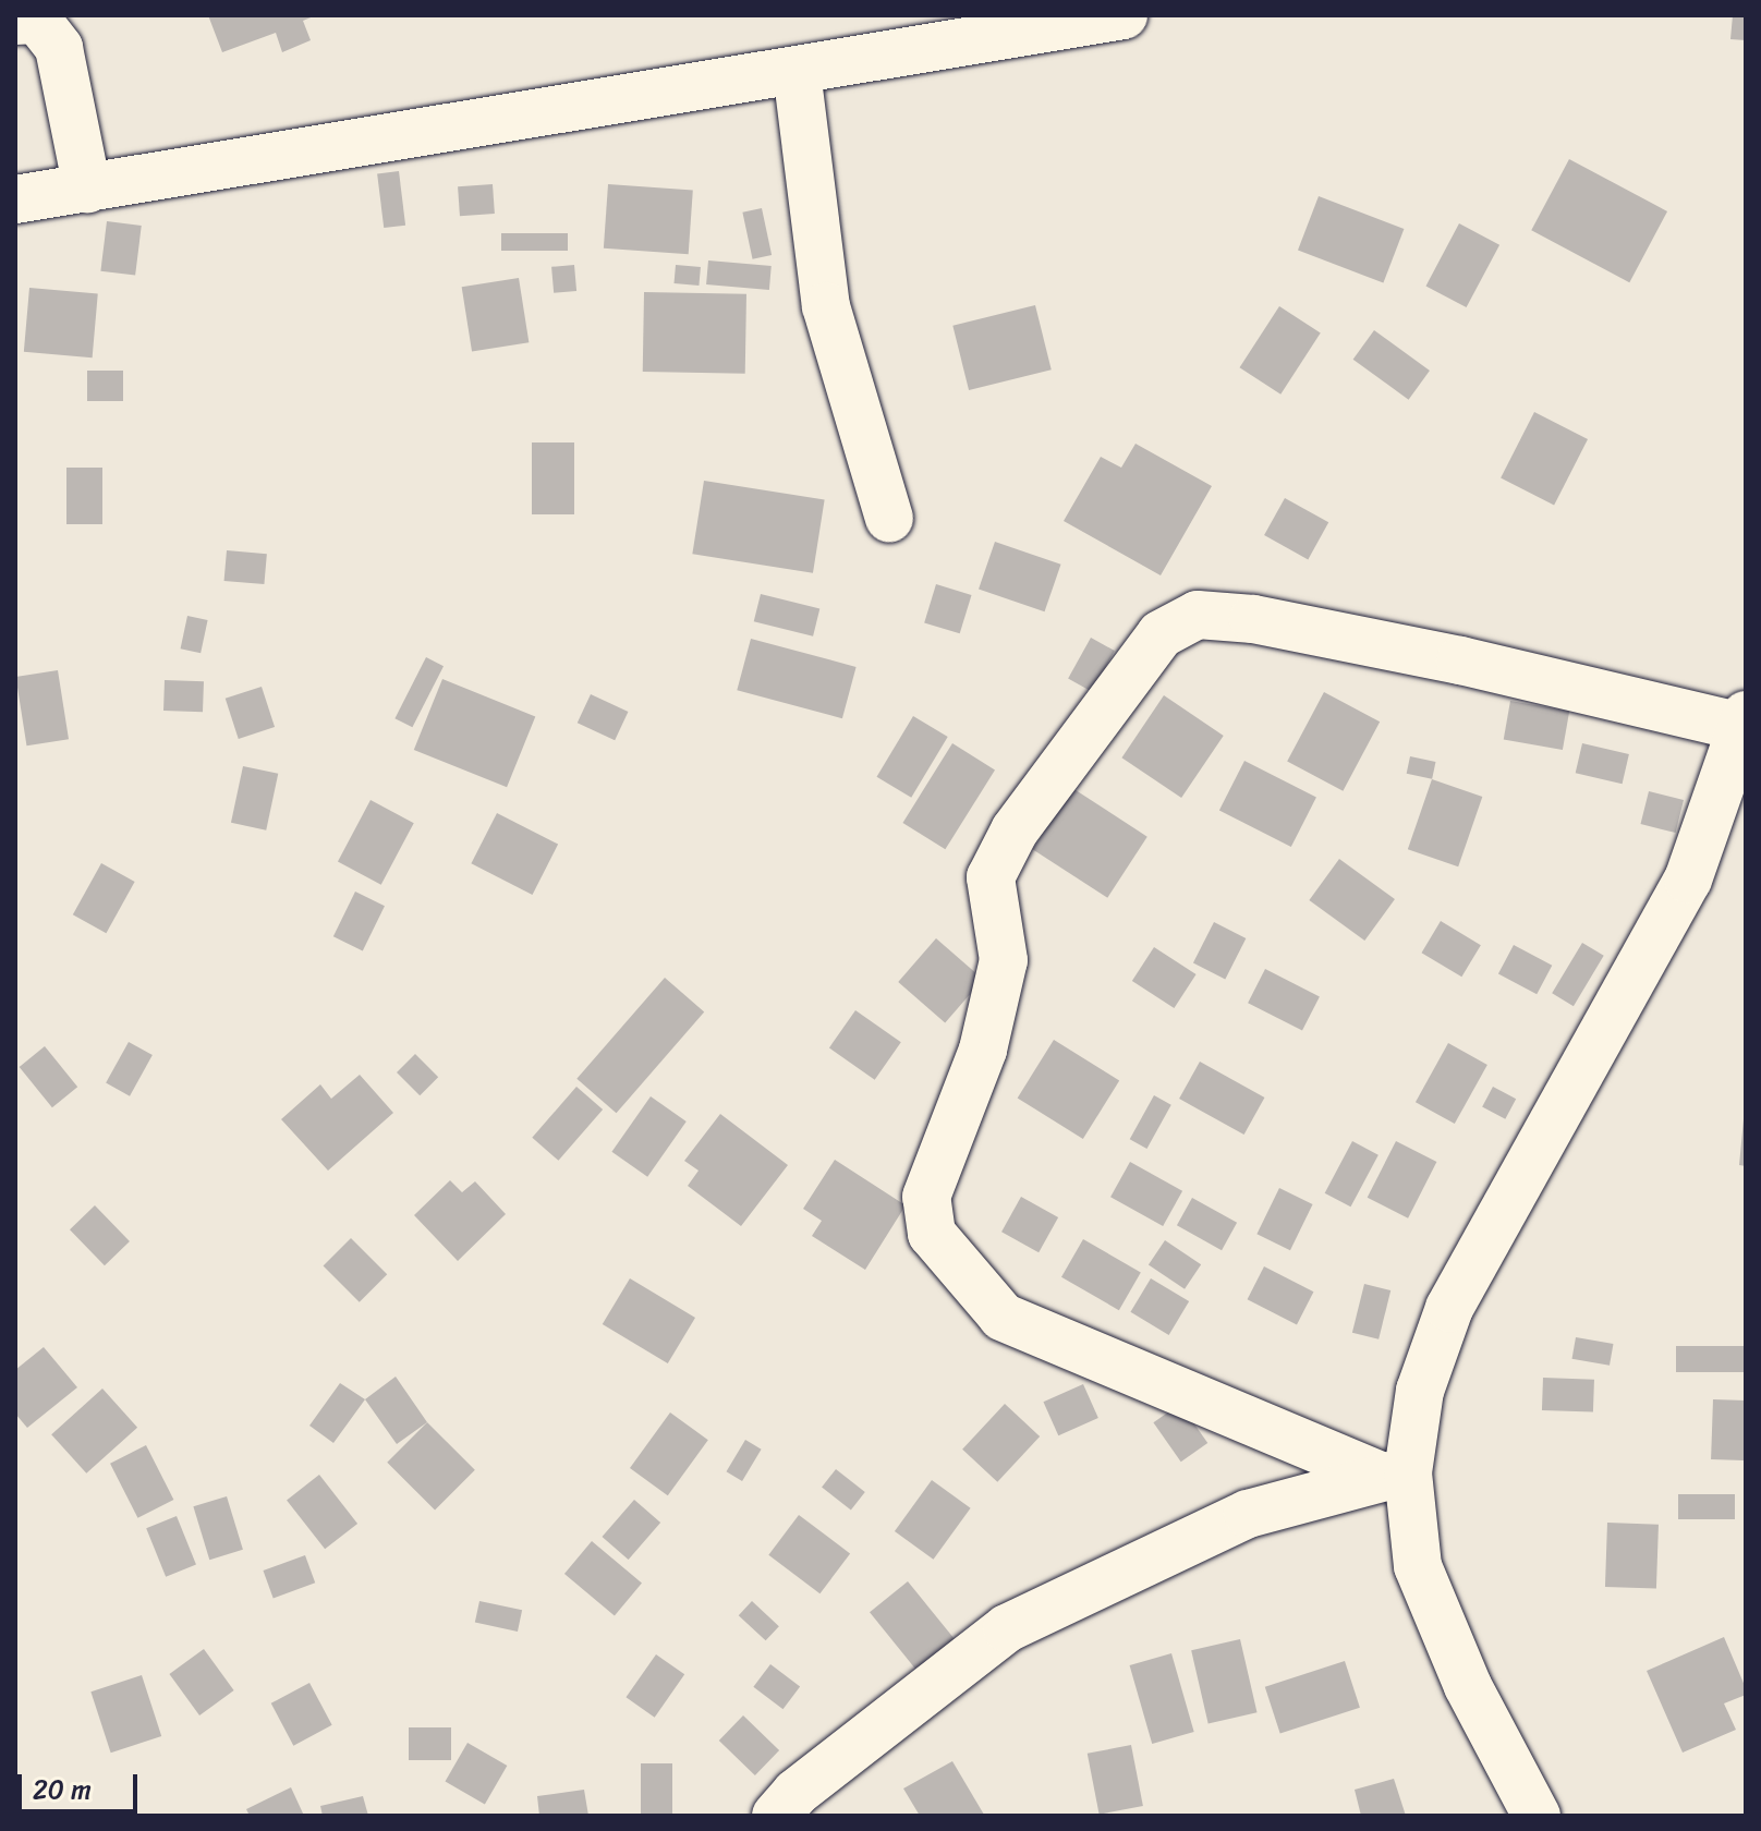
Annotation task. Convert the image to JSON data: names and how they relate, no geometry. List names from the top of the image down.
{
  "scale_bar": "20 m"
}
